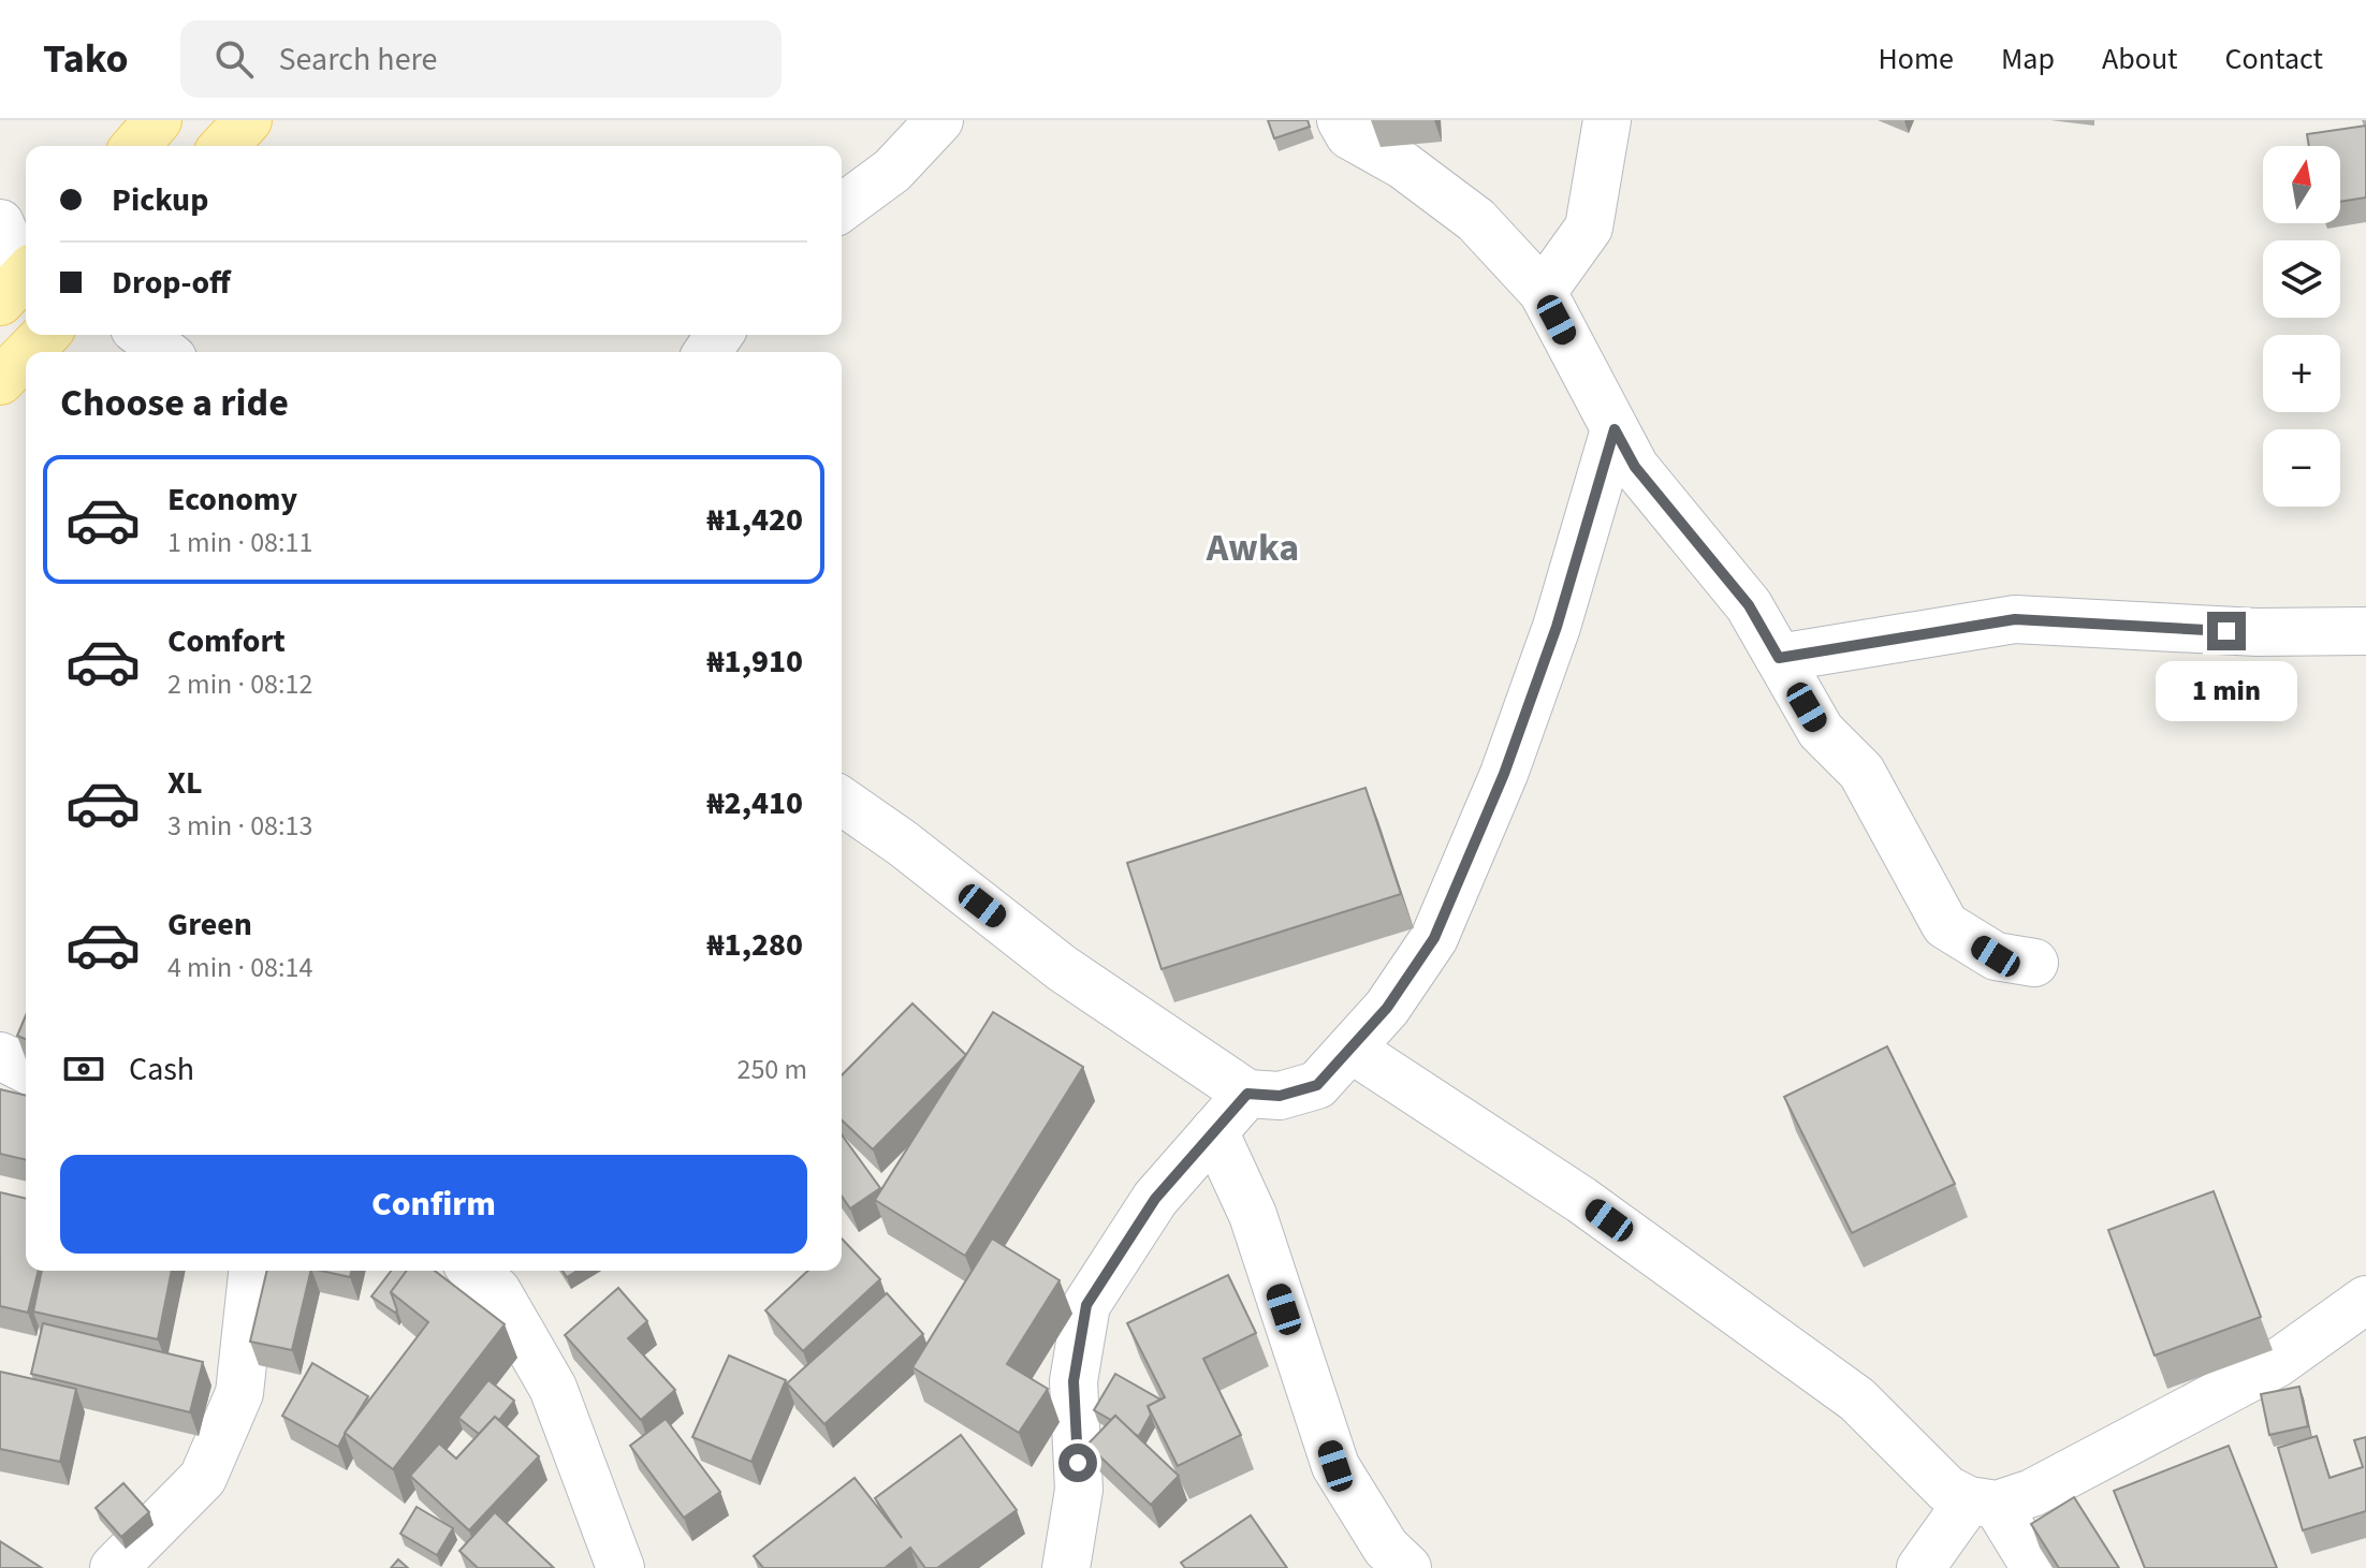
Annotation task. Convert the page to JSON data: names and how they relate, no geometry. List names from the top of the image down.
{
  "districts": ["Awka"],
  "north": "top",
  "page": {
    "header": "Tako",
    "search": "Search here",
    "nav": [
      "Home",
      "Map",
      "About",
      "Contact"
    ],
    "map_buttons": ["+", "−"],
    "banner": ["Pickup", "Drop-off"],
    "heading": "Choose a ride",
    "list": [
      {
        "name": "Economy",
        "note": "1 min · 08:11",
        "value": "₦1,420"
      },
      {
        "name": "Comfort",
        "note": "2 min · 08:12",
        "value": "₦1,910"
      },
      {
        "name": "XL",
        "note": "3 min · 08:13",
        "value": "₦2,410"
      },
      {
        "name": "Green",
        "note": "4 min · 08:14",
        "value": "₦1,280"
      }
    ],
    "bubble": "1 min",
    "pay": ["Cash", "250 m"],
    "buttons": "Confirm"
  }
}
